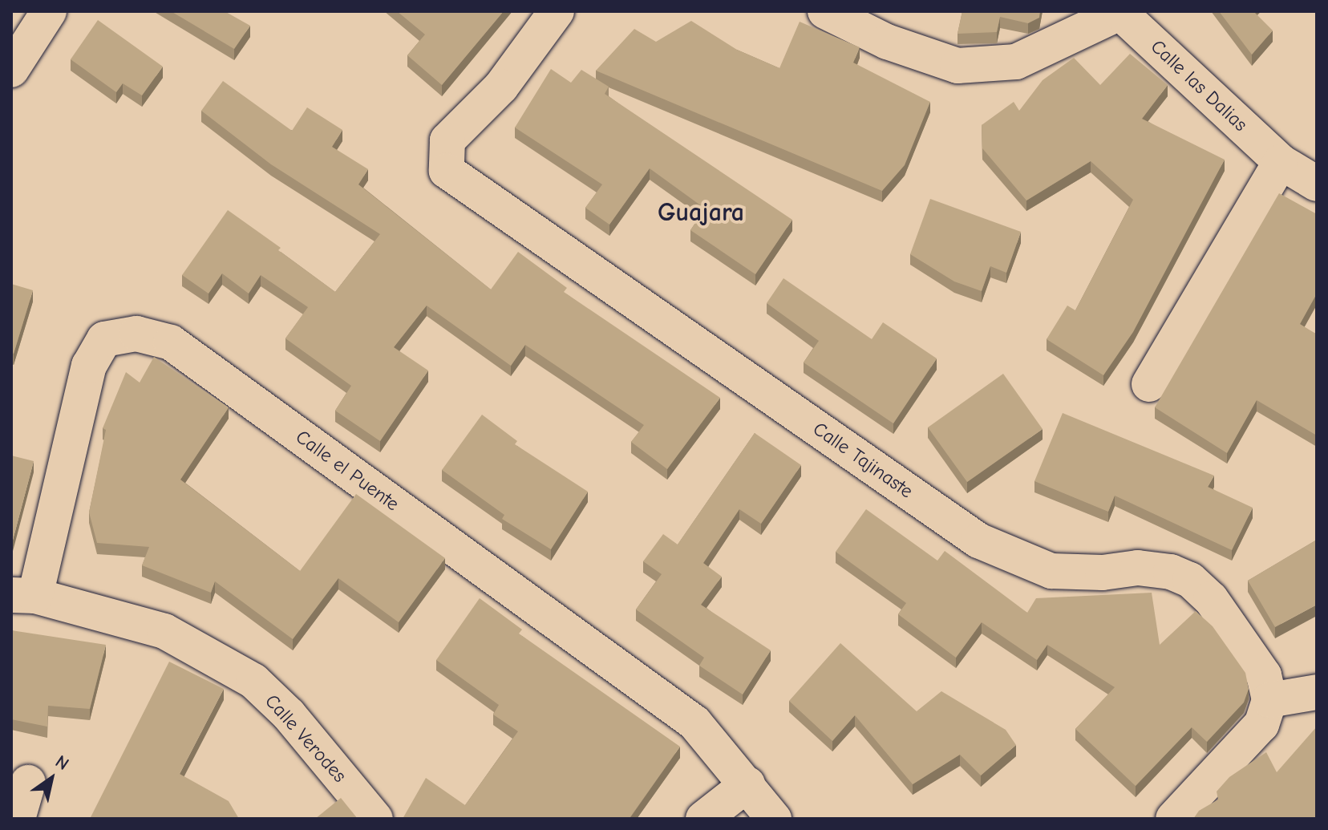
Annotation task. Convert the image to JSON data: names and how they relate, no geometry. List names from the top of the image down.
{
  "streets": {
    "street": [
      "Calle las Dalias",
      "Calle Tajinaste",
      "Calle el Puente",
      "Calle Verodes"
    ]
  },
  "crossings": [
    ["Calle el Puente", "Calle Verodes"]
  ],
  "districts": ["Guajara"],
  "north": "top right"
}
